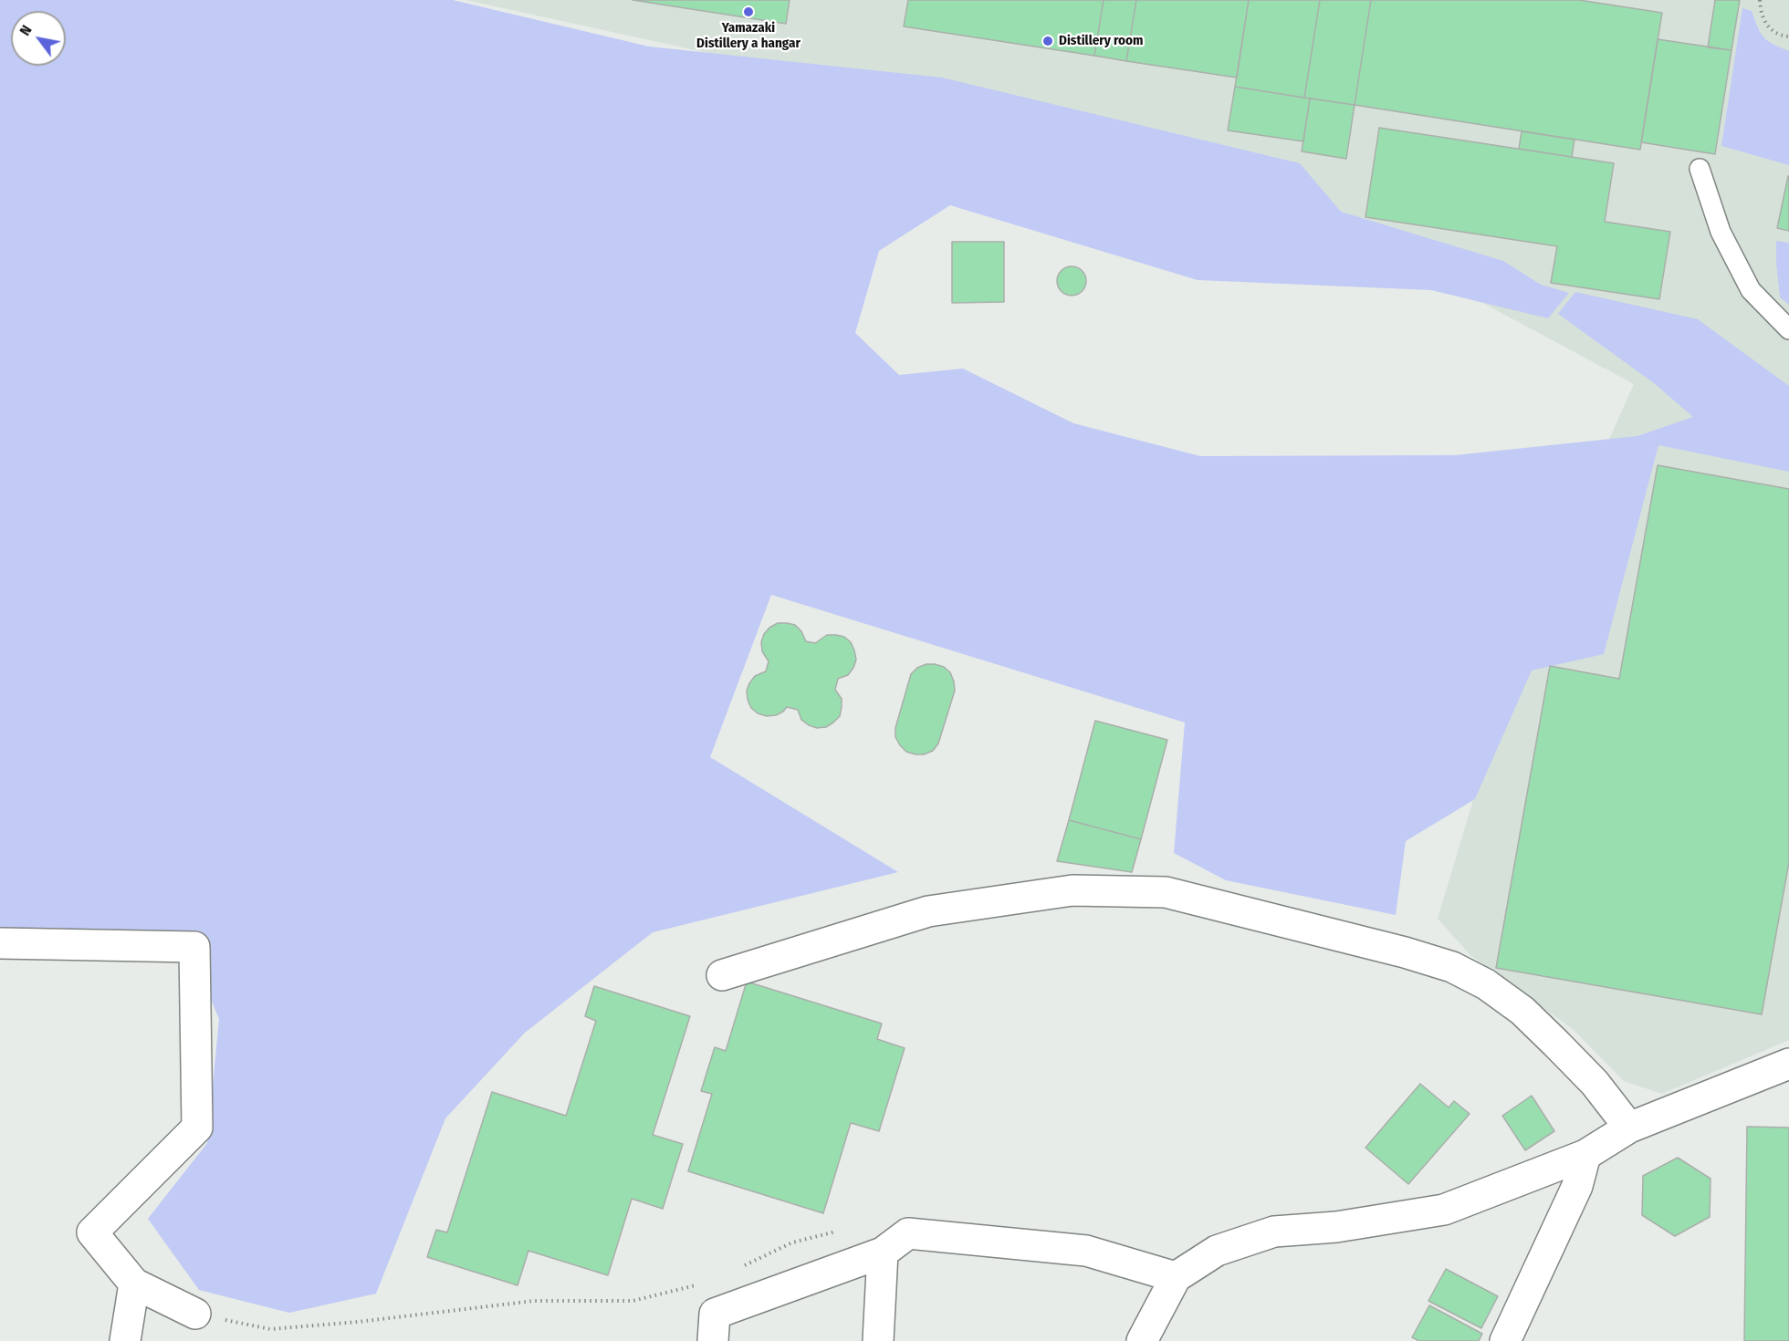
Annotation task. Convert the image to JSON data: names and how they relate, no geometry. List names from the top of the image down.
{
  "places": ["Yamazaki Distillery a hangar", "Distillery room"],
  "north": "top left"
}
